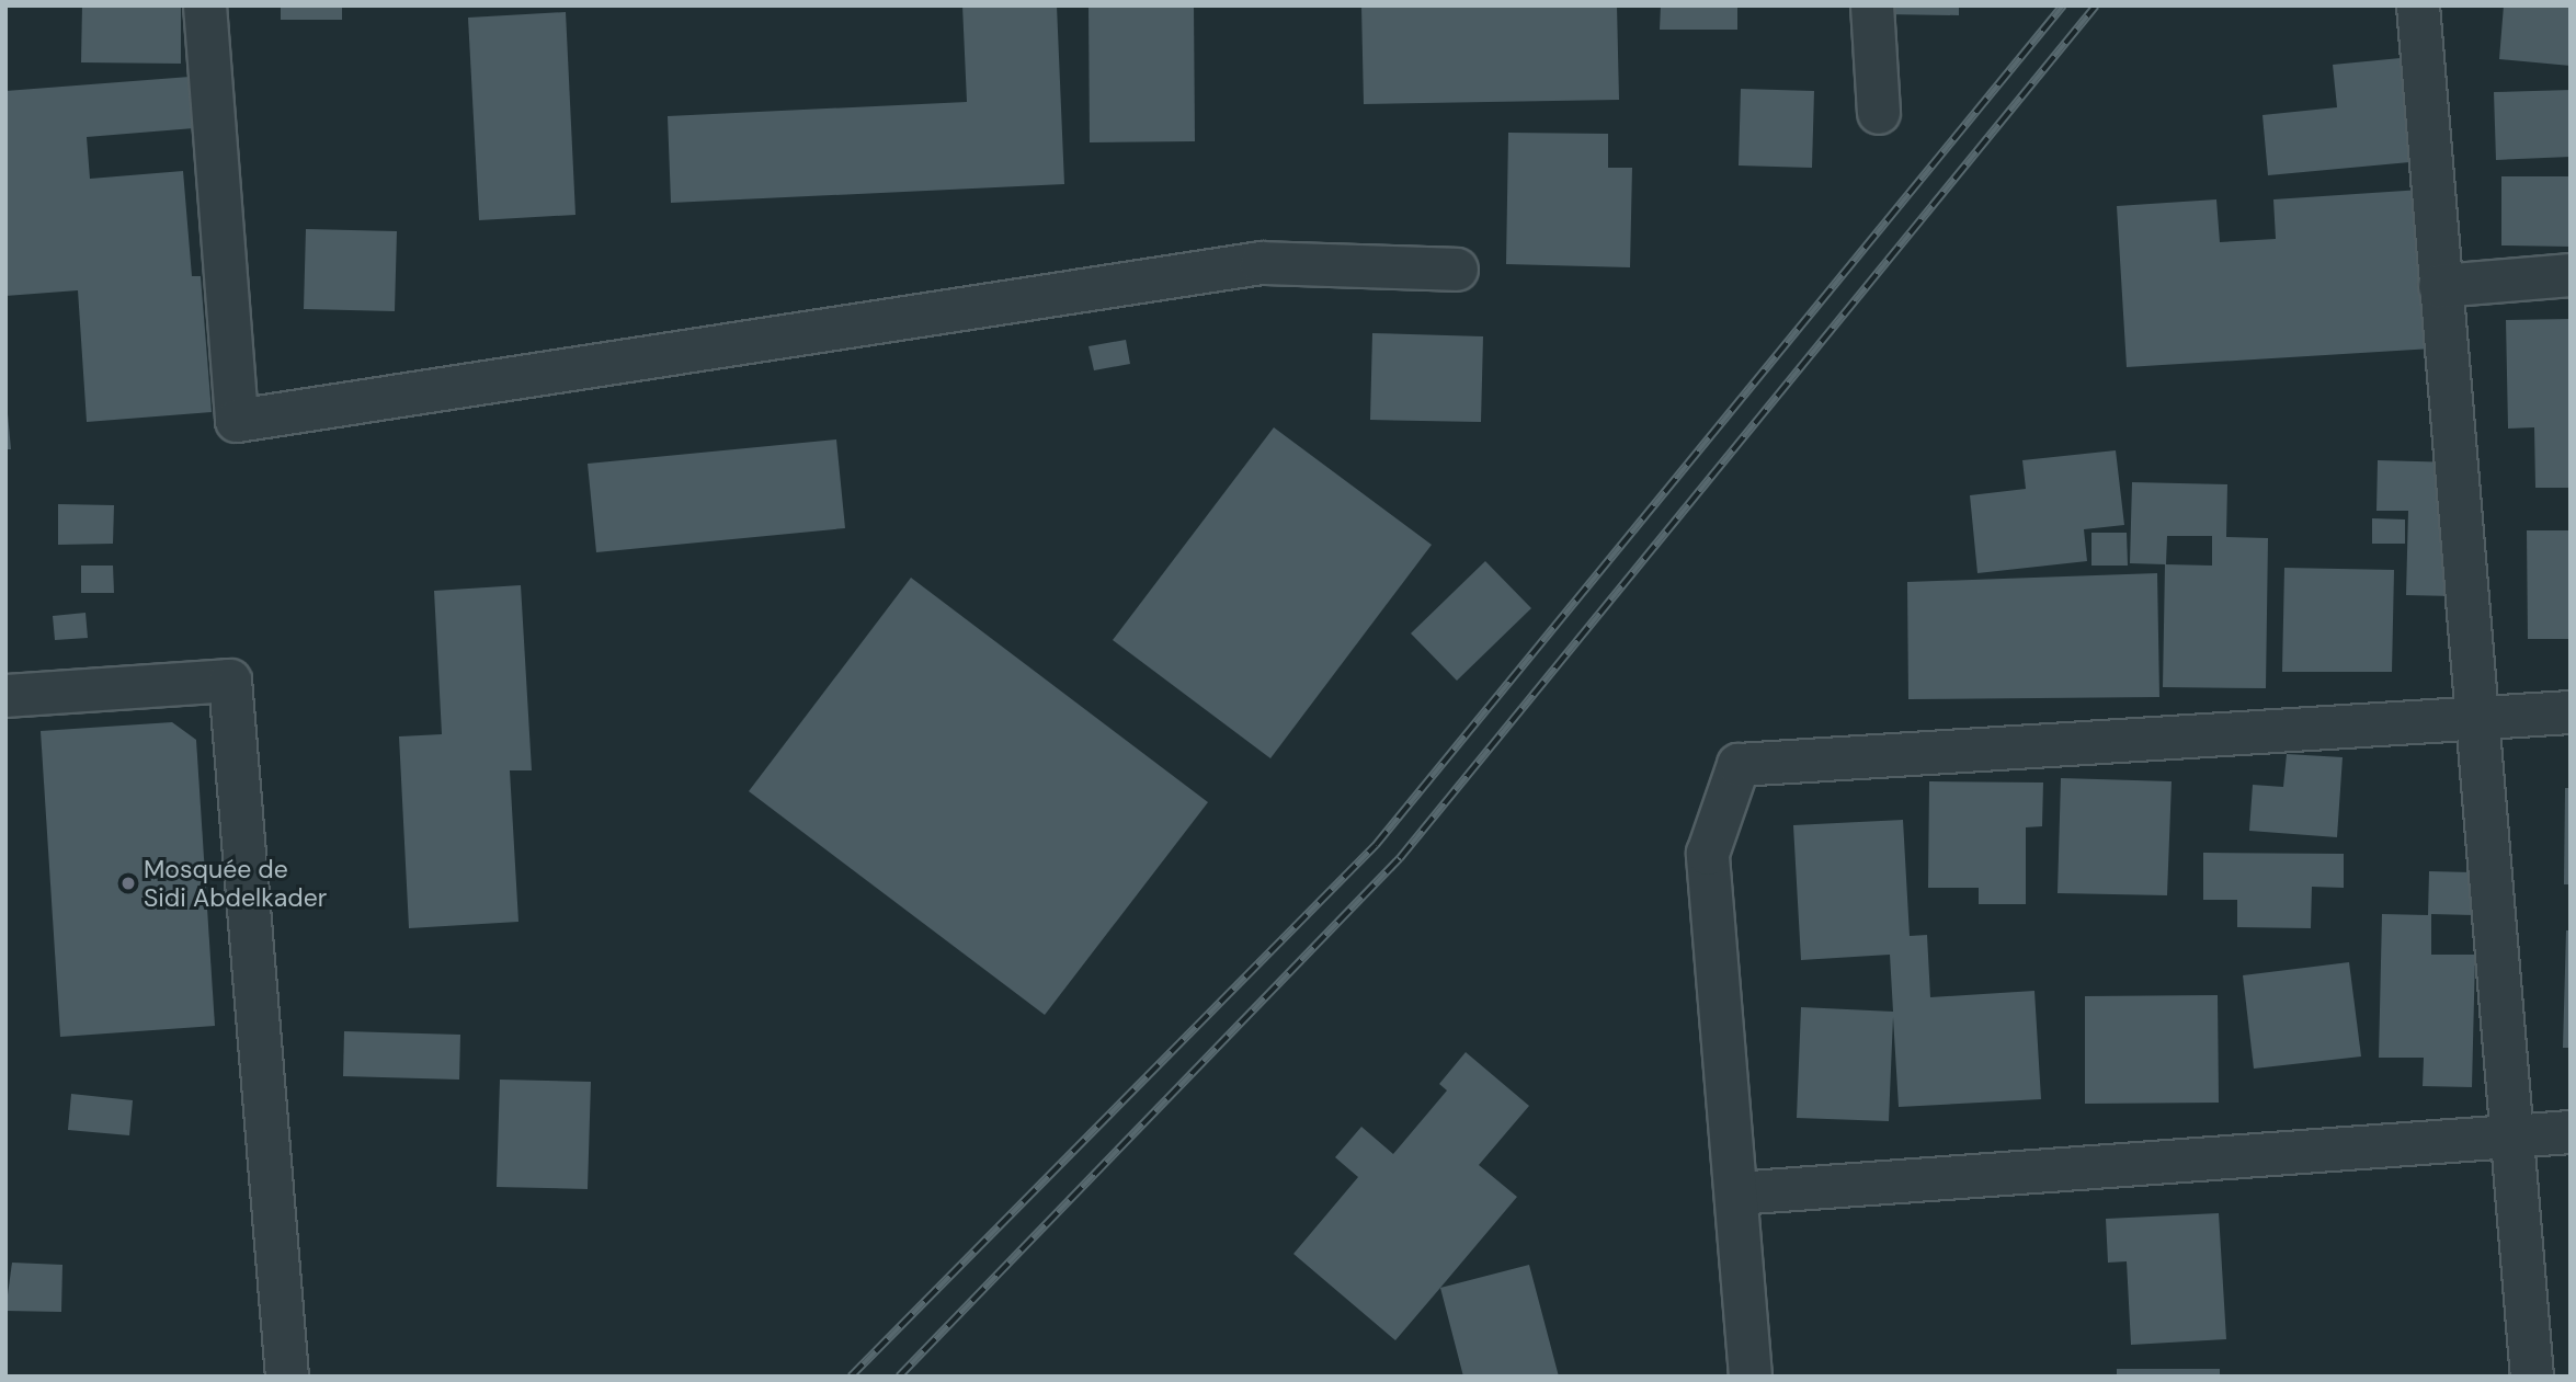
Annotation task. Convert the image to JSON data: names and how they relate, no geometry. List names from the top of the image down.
{
  "places": ["Mosquée de Sidi Abdelkader"]
}
